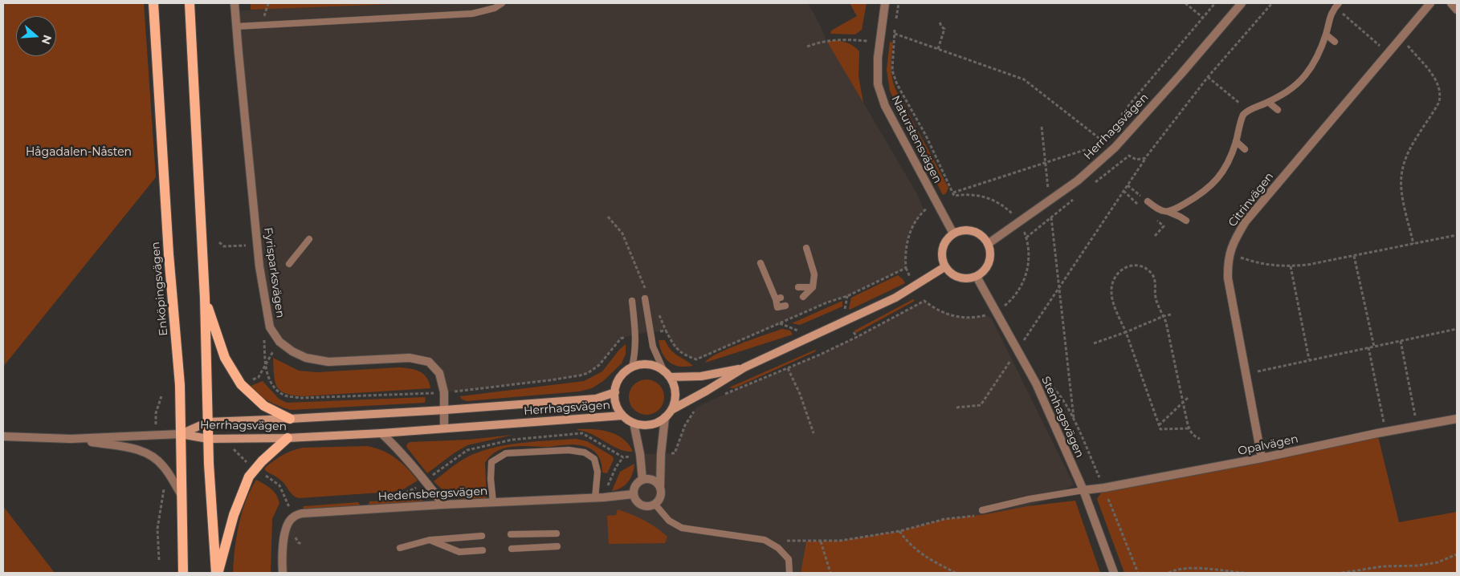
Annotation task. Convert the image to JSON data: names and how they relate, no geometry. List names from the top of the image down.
{
  "streets": {
    "main road": ["Enköpingsvägen"],
    "street": [
      "Herrhagsvägen",
      "Naturstensvägen",
      "Citrinvägen",
      "Fyrisparksvägen",
      "Stenhagsvägen",
      "Opalvägen",
      "Hedensbergsvägen"
    ]
  },
  "crossings": [
    ["Herrhagsvägen", "Naturstensvägen"],
    ["Herrhagsvägen", "Fyrisparksvägen"],
    ["Herrhagsvägen", "Enköpingsvägen"],
    ["Herrhagsvägen", "Stenhagsvägen"],
    ["Naturstensvägen", "Stenhagsvägen"],
    ["Citrinvägen", "Opalvägen"],
    ["Stenhagsvägen", "Opalvägen"]
  ],
  "parks": ["Hågadalen-Nåsten"],
  "north": "right"
}
